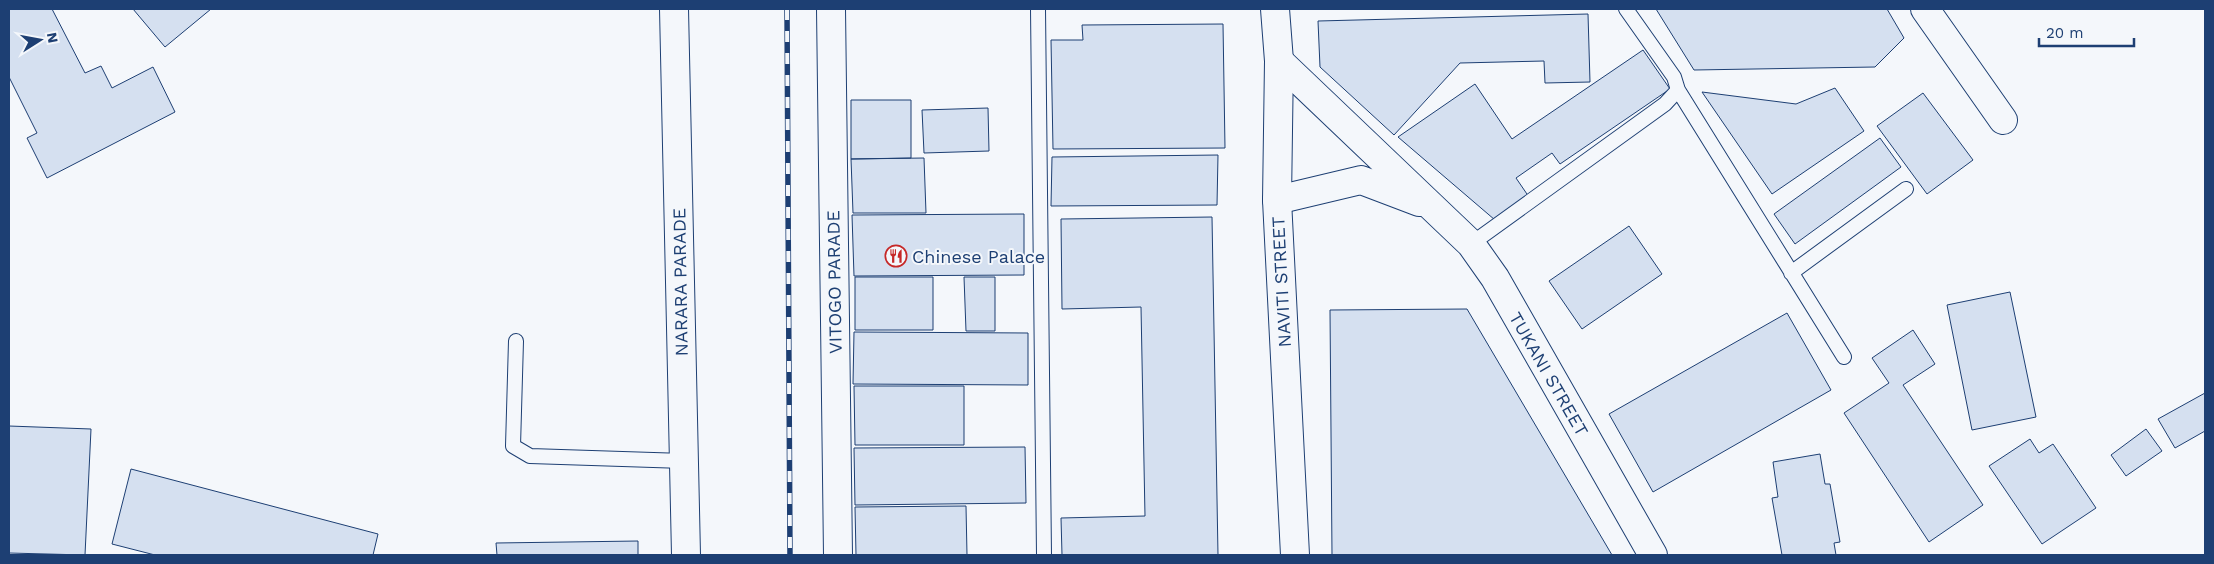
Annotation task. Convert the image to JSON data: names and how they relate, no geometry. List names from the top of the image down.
{
  "streets": {
    "main road": [
      "NARARA PARADE",
      "VITOGO PARADE",
      "NAVITI STREET",
      "TUKANI STREET"
    ]
  },
  "crossings": [
    ["NAVITI STREET", "TUKANI STREET"]
  ],
  "places": {
    "restaurant": ["Chinese Palace"]
  },
  "scale_bar": "20 m",
  "north": "right"
}
